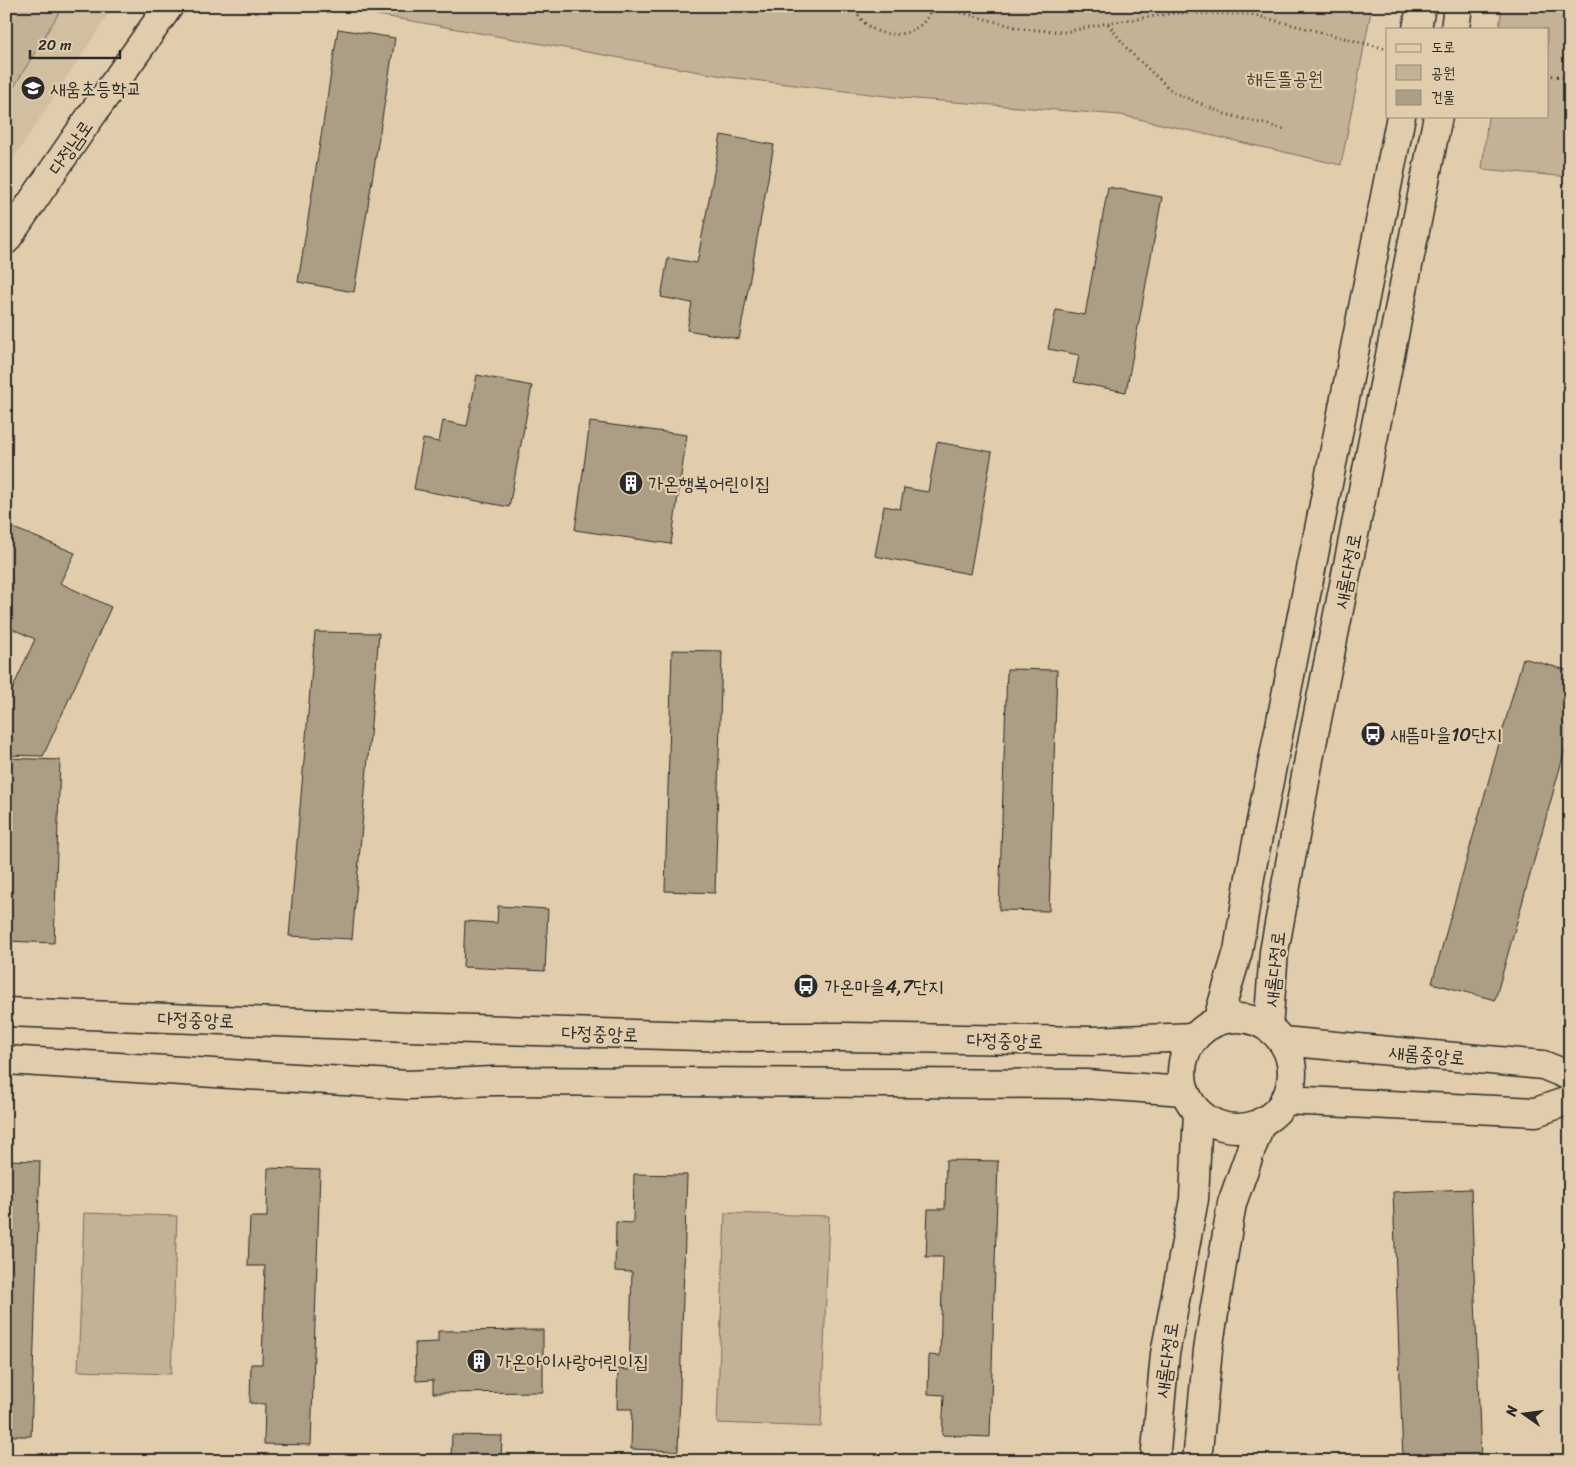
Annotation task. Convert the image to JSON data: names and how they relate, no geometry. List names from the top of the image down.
{
  "streets": {
    "street": [
      "다정남로",
      "새롬다정로",
      "다정중앙로",
      "새롬중앙로"
    ]
  },
  "crossings": [
    ["새롬다정로", "다정중앙로"],
    ["새롬다정로", "새롬중앙로"],
    ["다정중앙로", "새롬중앙로"]
  ],
  "parks": ["해든뜰공원"],
  "places": {
    "school or university": ["새움초등학교"],
    "building": ["가온행복어린이집", "가온아이사랑어린이집"],
    "bus stop": ["새뜸마을10단지", "가온마을4,7단지"]
  },
  "legend": ["도로", "공원", "건물"],
  "scale_bar": "20 m",
  "north": "left"
}
